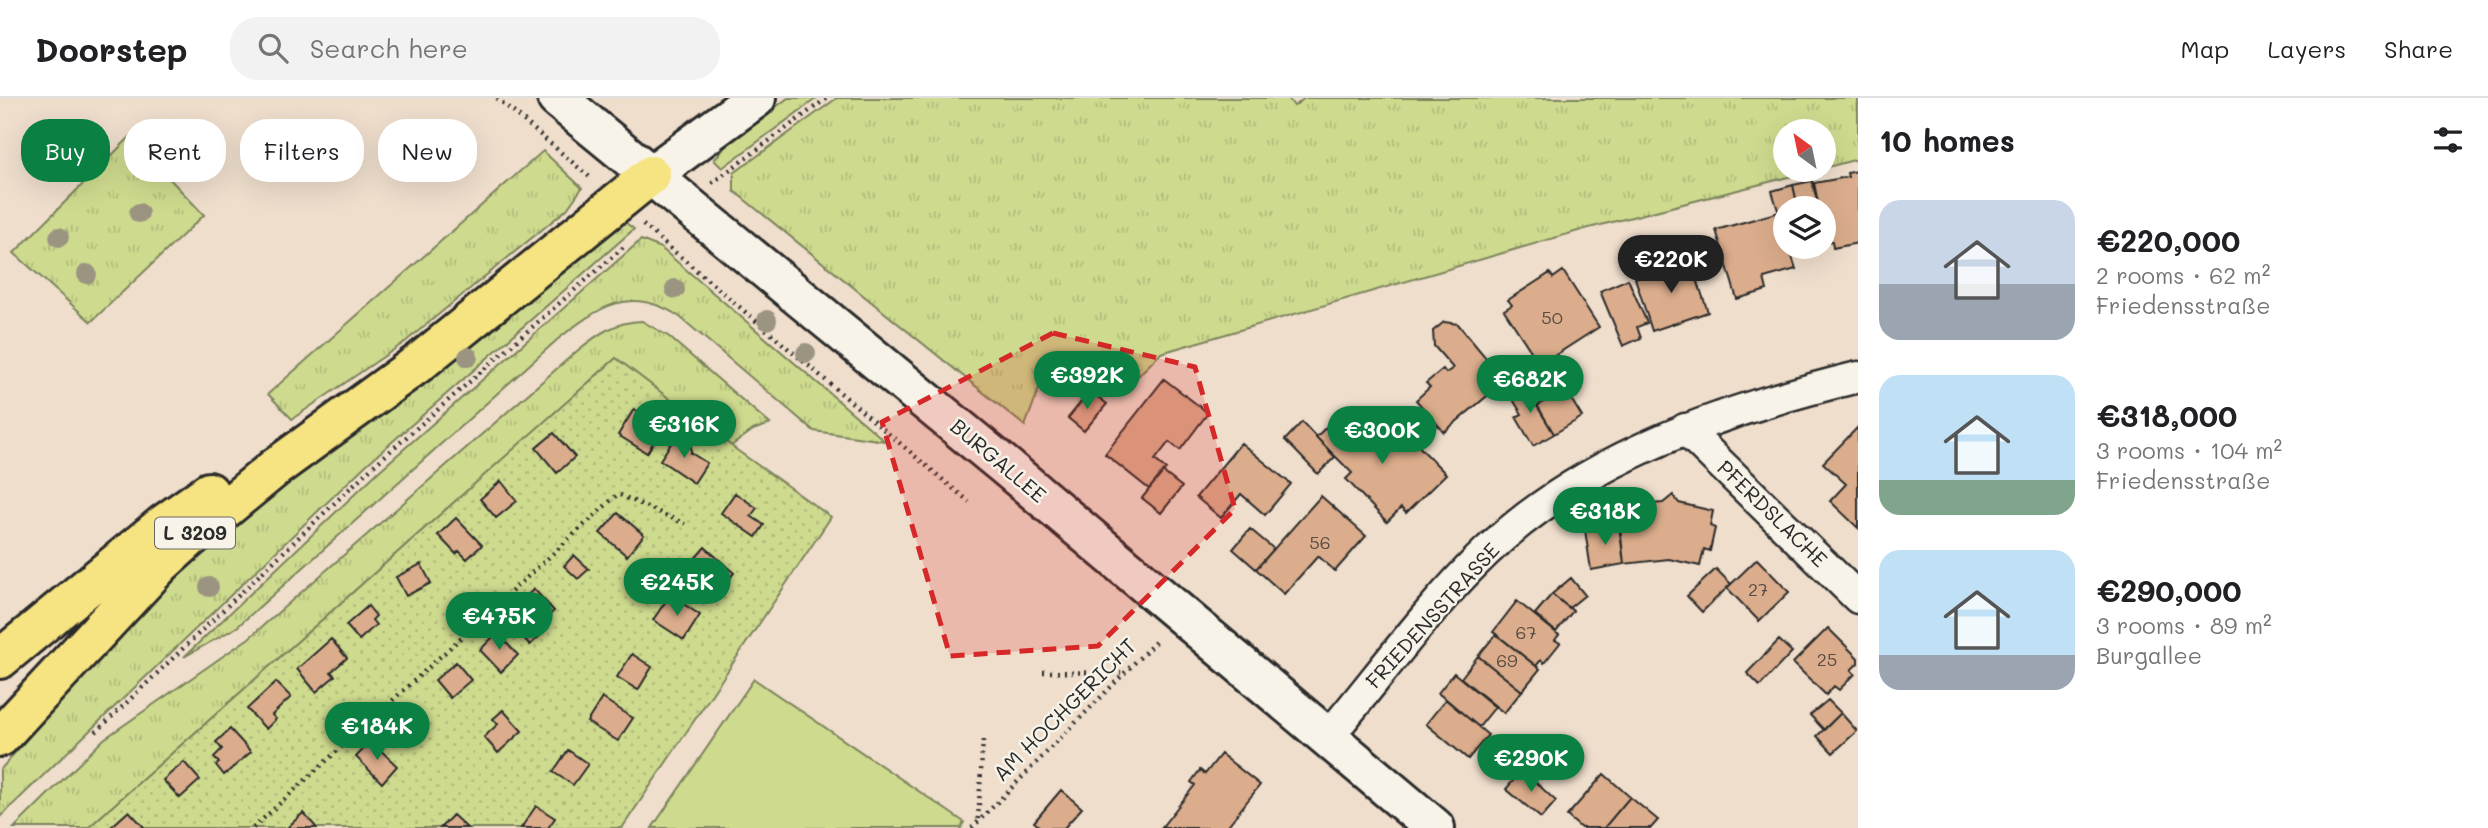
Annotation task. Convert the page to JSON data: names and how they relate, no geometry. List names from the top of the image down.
{
  "streets": {
    "highway": ["L 3209"],
    "street": ["BURGALLEE", "PFERDSLACHE", "FRIEDENSSTRASSE"],
    "path": ["AM HOCHGERICHT"]
  },
  "crossings": [
    ["BURGALLEE", "L 3209"],
    ["BURGALLEE", "FRIEDENSSTRASSE"],
    ["BURGALLEE", "AM HOCHGERICHT"],
    ["PFERDSLACHE", "FRIEDENSSTRASSE"]
  ],
  "house_numbers": [
    "50",
    "56",
    "27",
    "67",
    "25",
    "69"
  ],
  "north": "top left",
  "page": {
    "header": "Doorstep",
    "search": "Search here",
    "nav": ["Map", "Layers", "Share"],
    "heading": "10 homes",
    "chip": [
      "Buy",
      "Rent",
      "Filters",
      "New"
    ],
    "list": [
      {
        "name": "€220,000",
        "note": "2 rooms · 62 m² · Friedensstraße"
      },
      {
        "name": "€318,000",
        "note": "3 rooms · 104 m² · Friedensstraße"
      },
      {
        "name": "€290,000",
        "note": "3 rooms · 89 m² · Burgallee"
      }
    ],
    "price": [
      "€220K",
      "€392K",
      "€682K",
      "€316K",
      "€300K",
      "€318K",
      "€245K",
      "€475K",
      "€184K",
      "€290K"
    ]
  }
}
